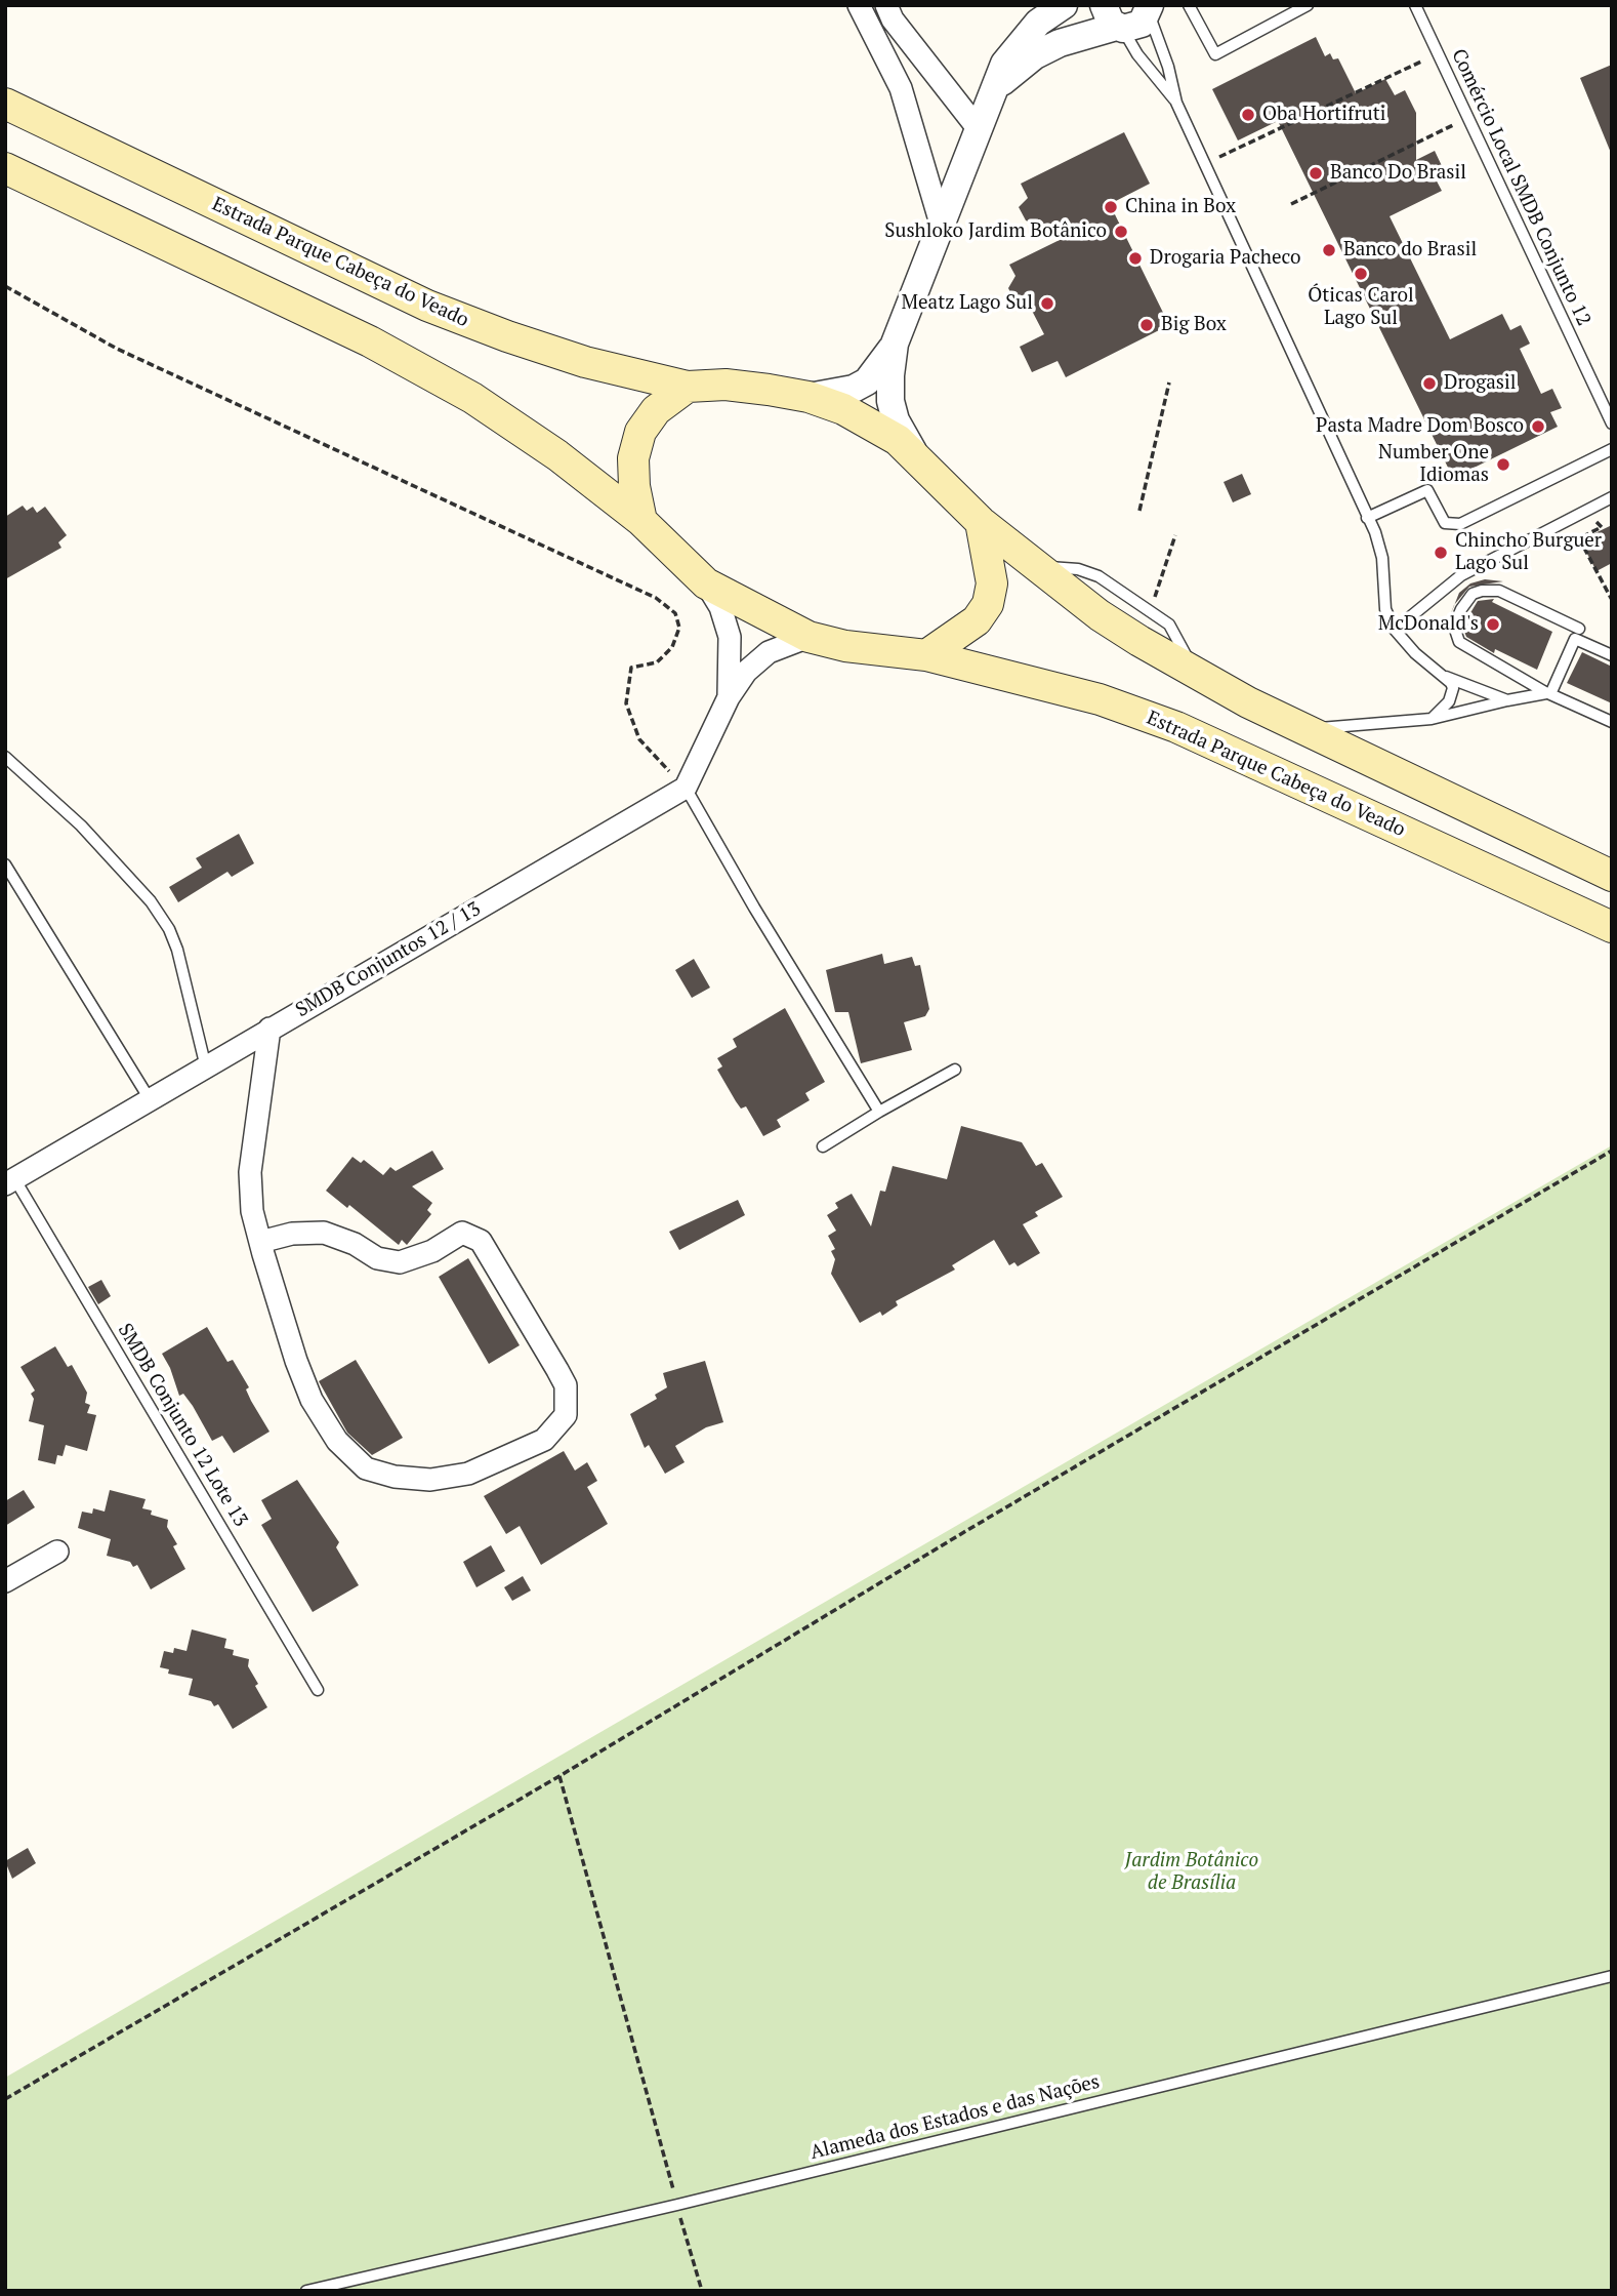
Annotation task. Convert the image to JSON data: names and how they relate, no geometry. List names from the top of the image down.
{
  "streets": {
    "main road": ["Estrada Parque Cabeça do Veado"],
    "street": ["SMDB Conjuntos 12 / 13"],
    "lane": ["Comércio Local SMDB Conjunto 12", "SMDB Conjunto 12 Lote 13", "Alameda dos Estados e das Nações"]
  },
  "crossings": [
    ["SMDB Conjuntos 12 / 13", "SMDB Conjunto 12 Lote 13"]
  ],
  "parks": ["Jardim Botânico de Brasília"],
  "places": [
    "Oba Hortifruti",
    "Banco Do Brasil",
    "China in Box",
    "Sushloko Jardim Botânico",
    "Banco do Brasil",
    "Drogaria Pacheco",
    "Óticas Carol Lago Sul",
    "Meatz Lago Sul",
    "Big Box",
    "Drogasil",
    "Pasta Madre Dom Bosco",
    "Number One Idiomas",
    "Chincho Burguer Lago Sul",
    "McDonald's"
  ]
}
